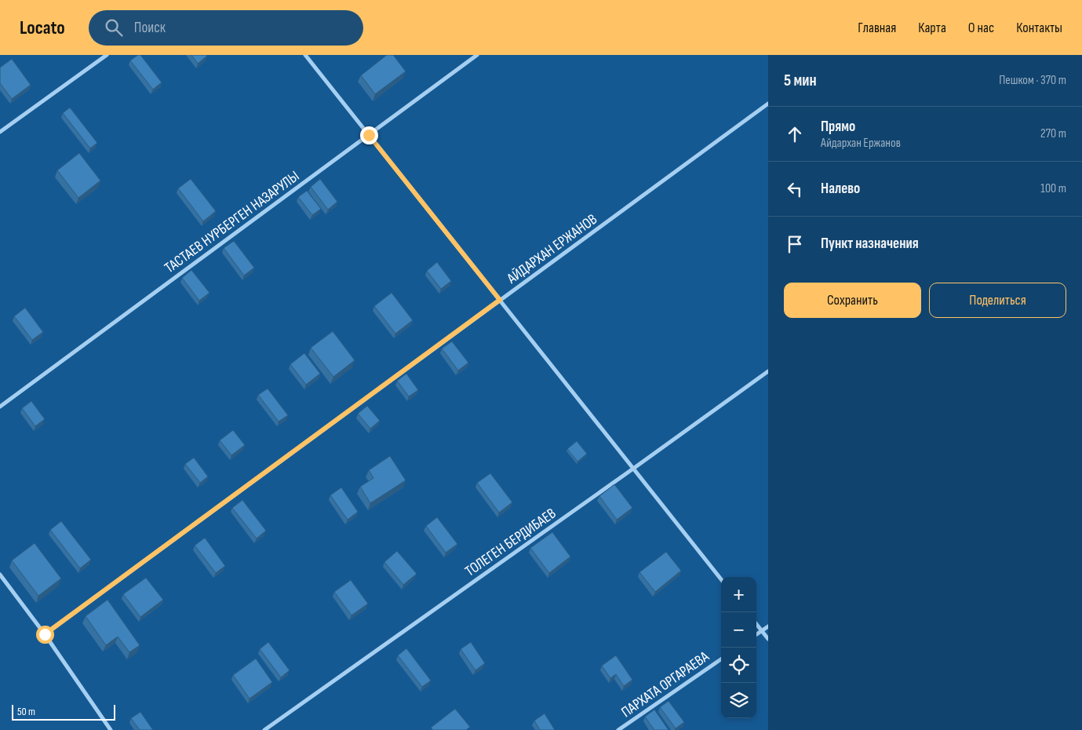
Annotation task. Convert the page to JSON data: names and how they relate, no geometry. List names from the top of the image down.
{
  "streets": {
    "street": [
      "ТАСТАЕВ НУРБЕРГЕН НАЗАРУЛЫ",
      "АЙДАРХАН ЕРЖАНОВ",
      "ТОЛЕГЕН БЕРДИБАЕВ",
      "ПАРХАТА ОРГАРАЕВА"
    ]
  },
  "scale_bar": "50 m",
  "page": {
    "header": "Locato",
    "search": "Поиск",
    "nav": [
      "Главная",
      "Карта",
      "О нас",
      "Контакты"
    ],
    "heading": ["5 мин", "Пешком · 370 m"],
    "list": [
      ["Прямо", "Айдархан Ержанов", "270 m"],
      ["Налево", "100 m"],
      "Пункт назначения"
    ],
    "buttons": ["Сохранить", "Поделиться"],
    "map_buttons": ["+", "−"],
    "scale": "50 m"
  }
}
